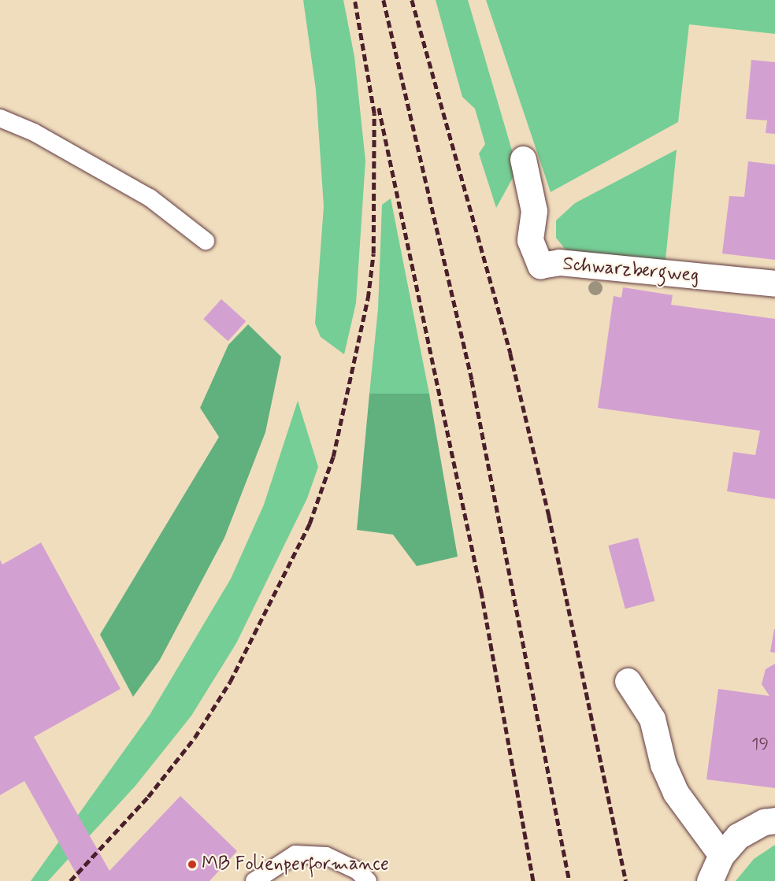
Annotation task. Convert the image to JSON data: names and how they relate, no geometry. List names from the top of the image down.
{
  "streets": {
    "street": ["Schwarzbergweg"]
  },
  "places": ["MB Folienperformance"],
  "house_numbers": ["19"]
}
